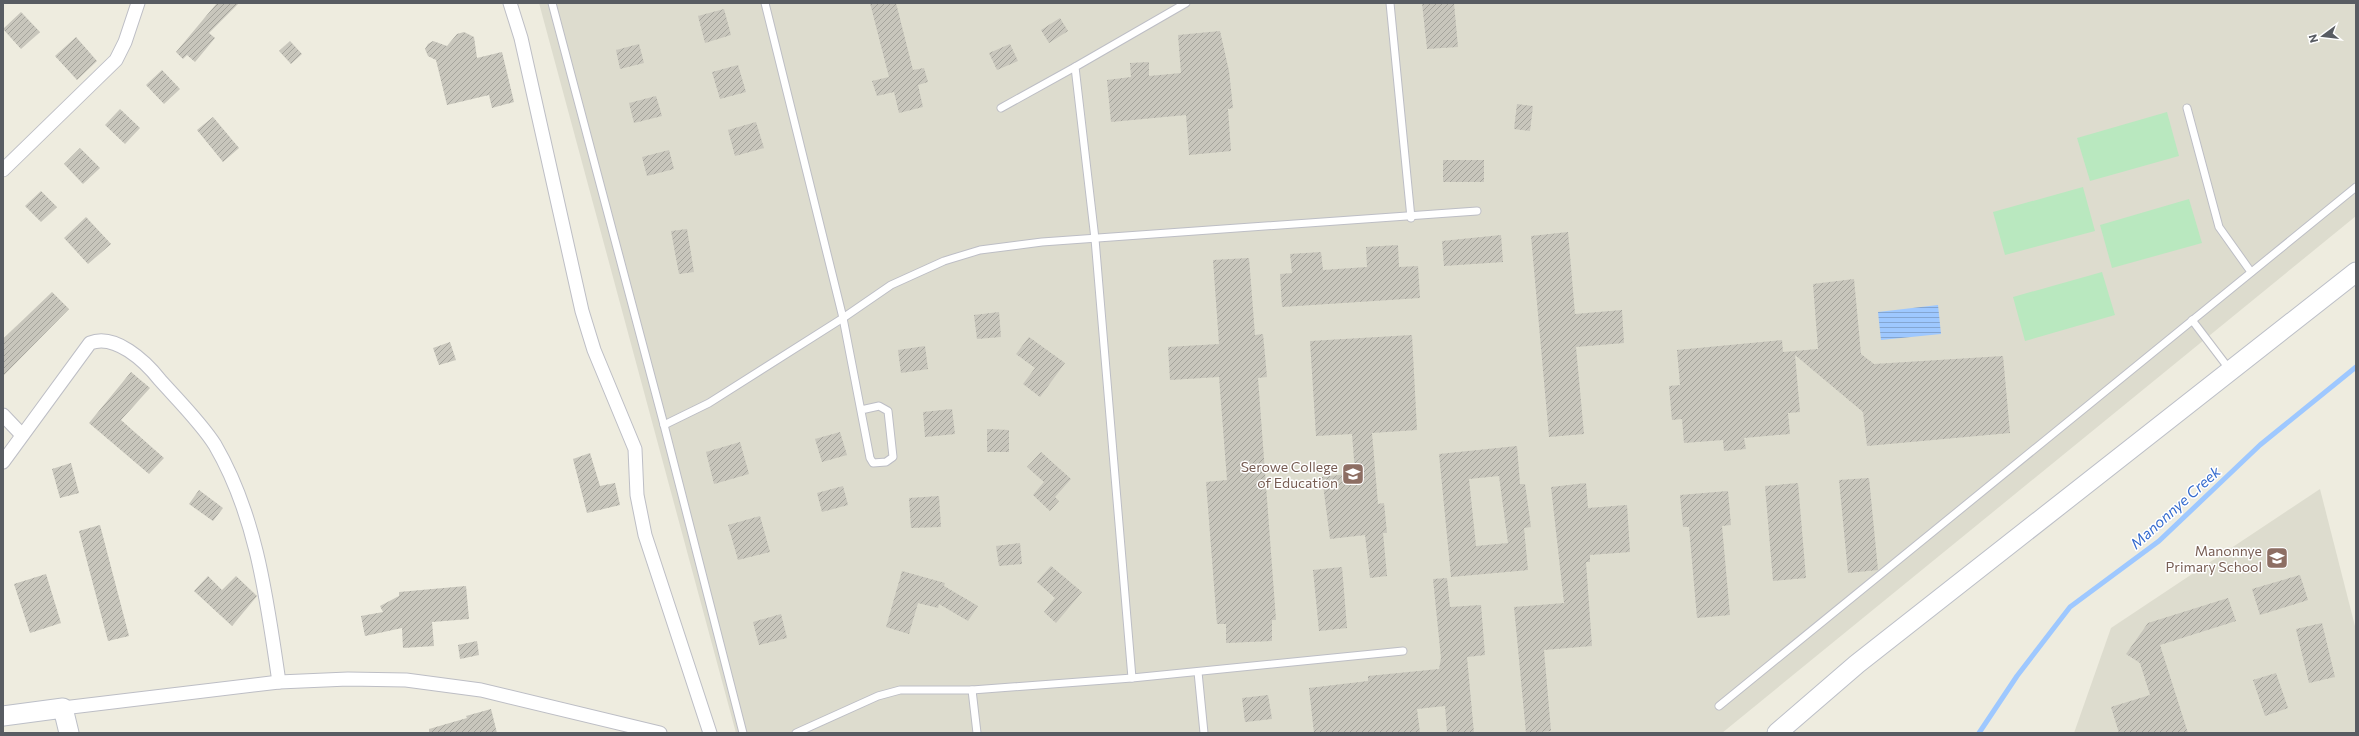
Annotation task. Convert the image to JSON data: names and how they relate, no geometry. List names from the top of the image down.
{
  "water": ["Manonnye Creek"],
  "places": {
    "school or university": ["Serowe College of Education", "Manonnye Primary School"]
  },
  "north": "left"
}
